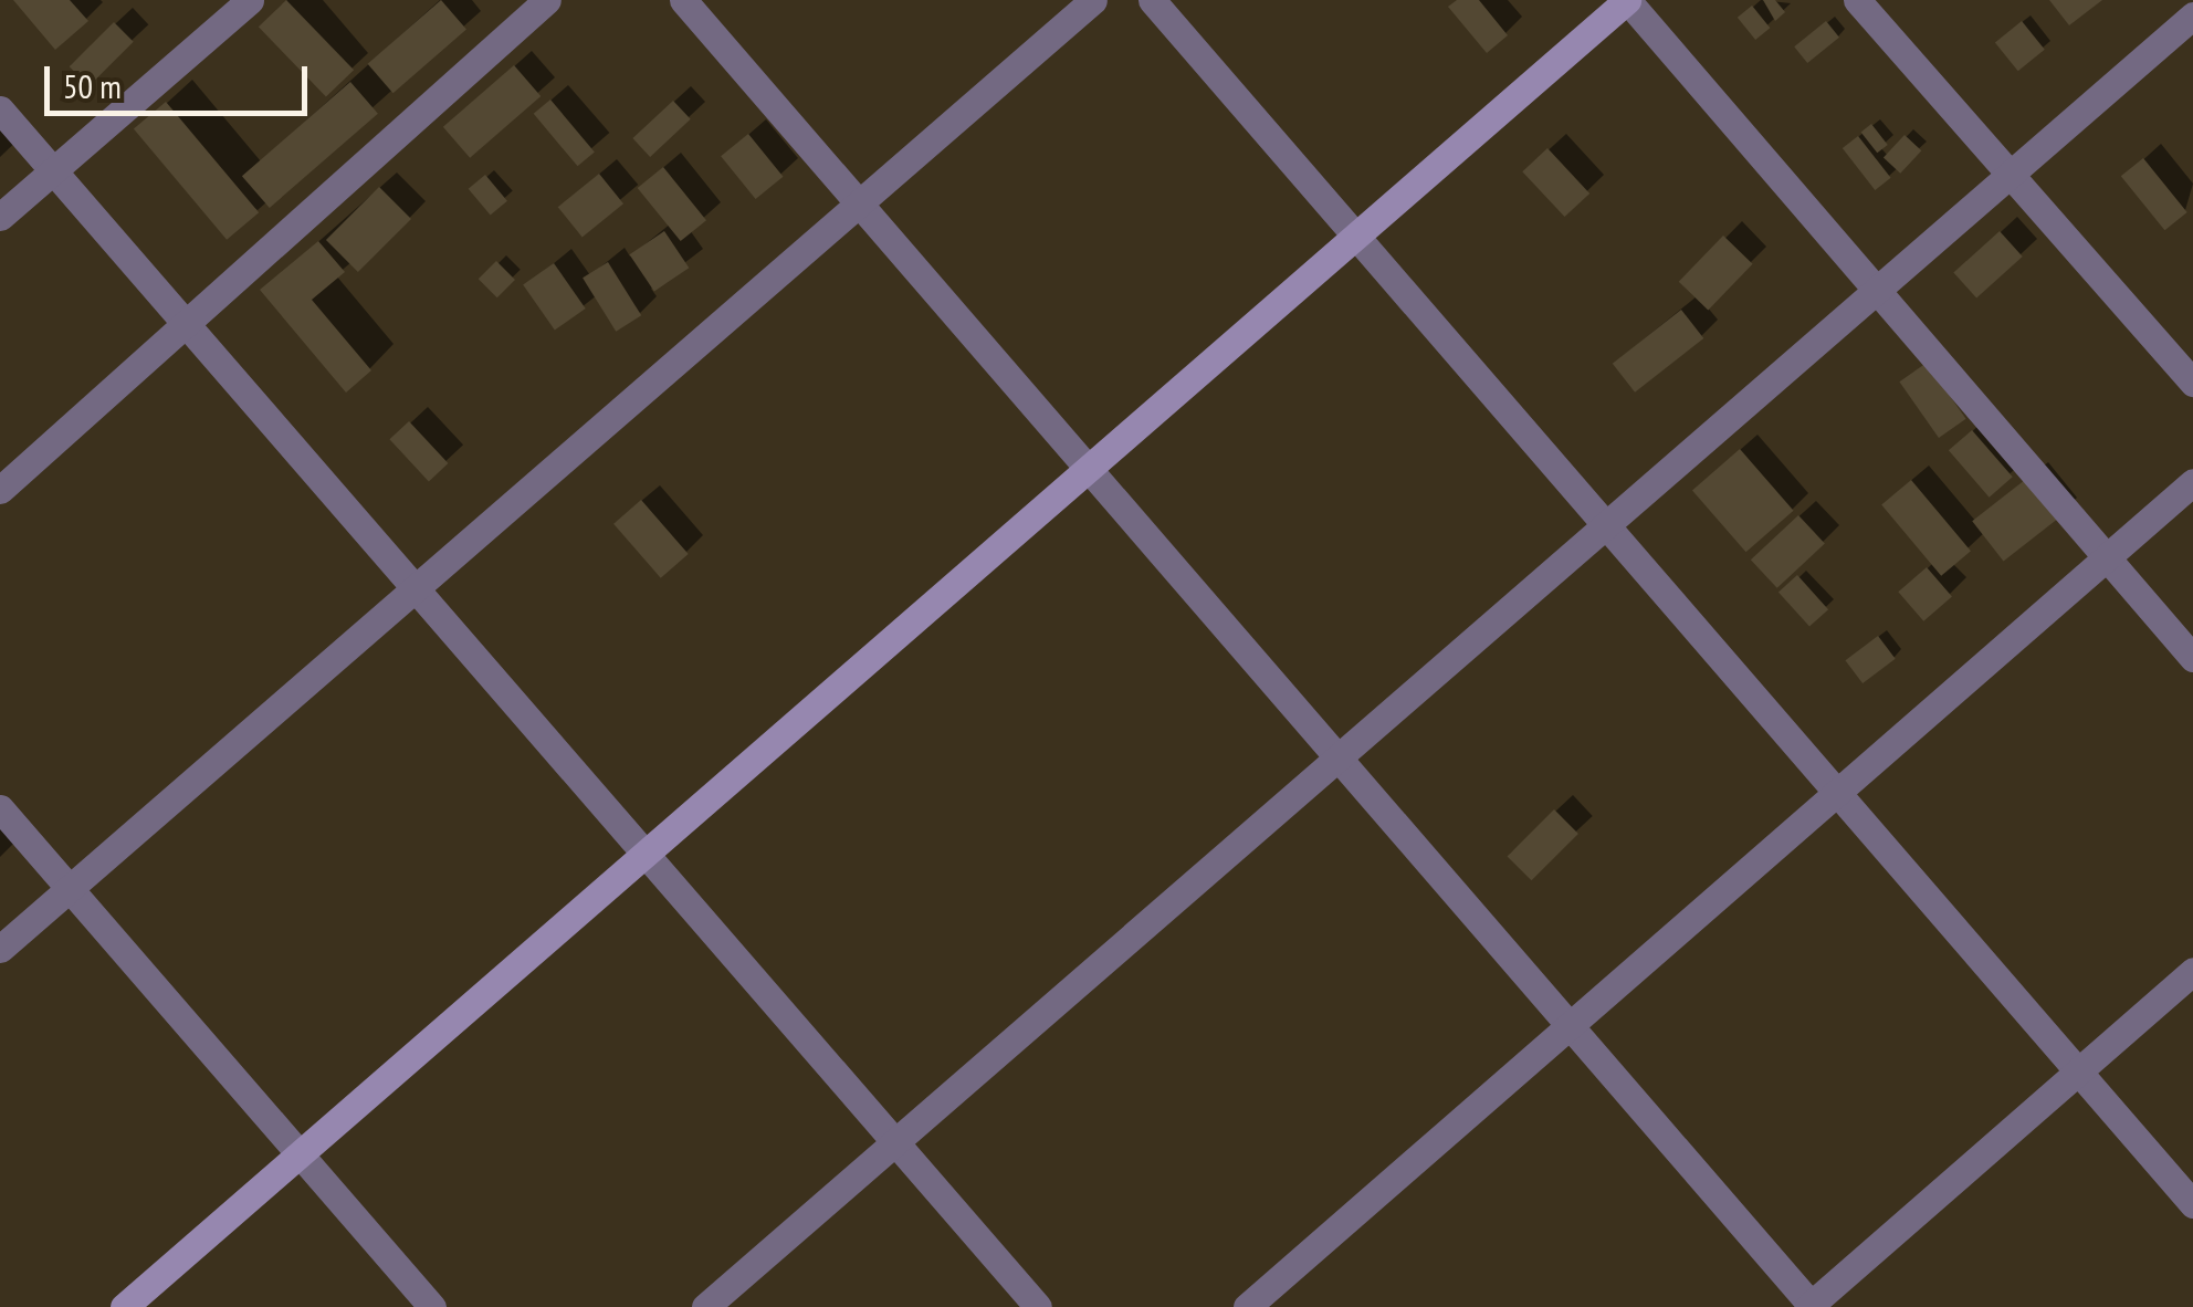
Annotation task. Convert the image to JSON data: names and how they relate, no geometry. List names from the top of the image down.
{
  "scale_bar": "50 m"
}
